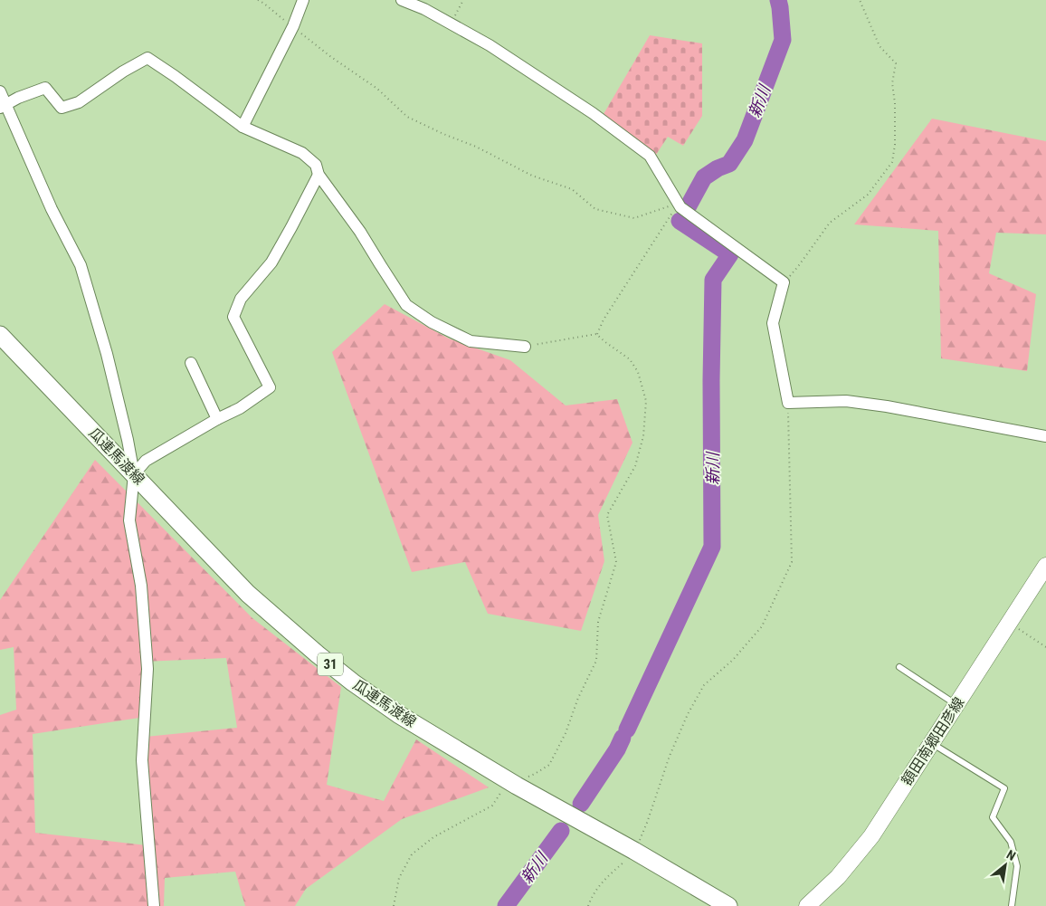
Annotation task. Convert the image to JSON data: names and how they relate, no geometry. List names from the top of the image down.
{
  "streets": {
    "main road": ["瓜連馬渡線", "31", "額田南郷田彦線"]
  },
  "water": ["新川"],
  "north": "top right"
}
